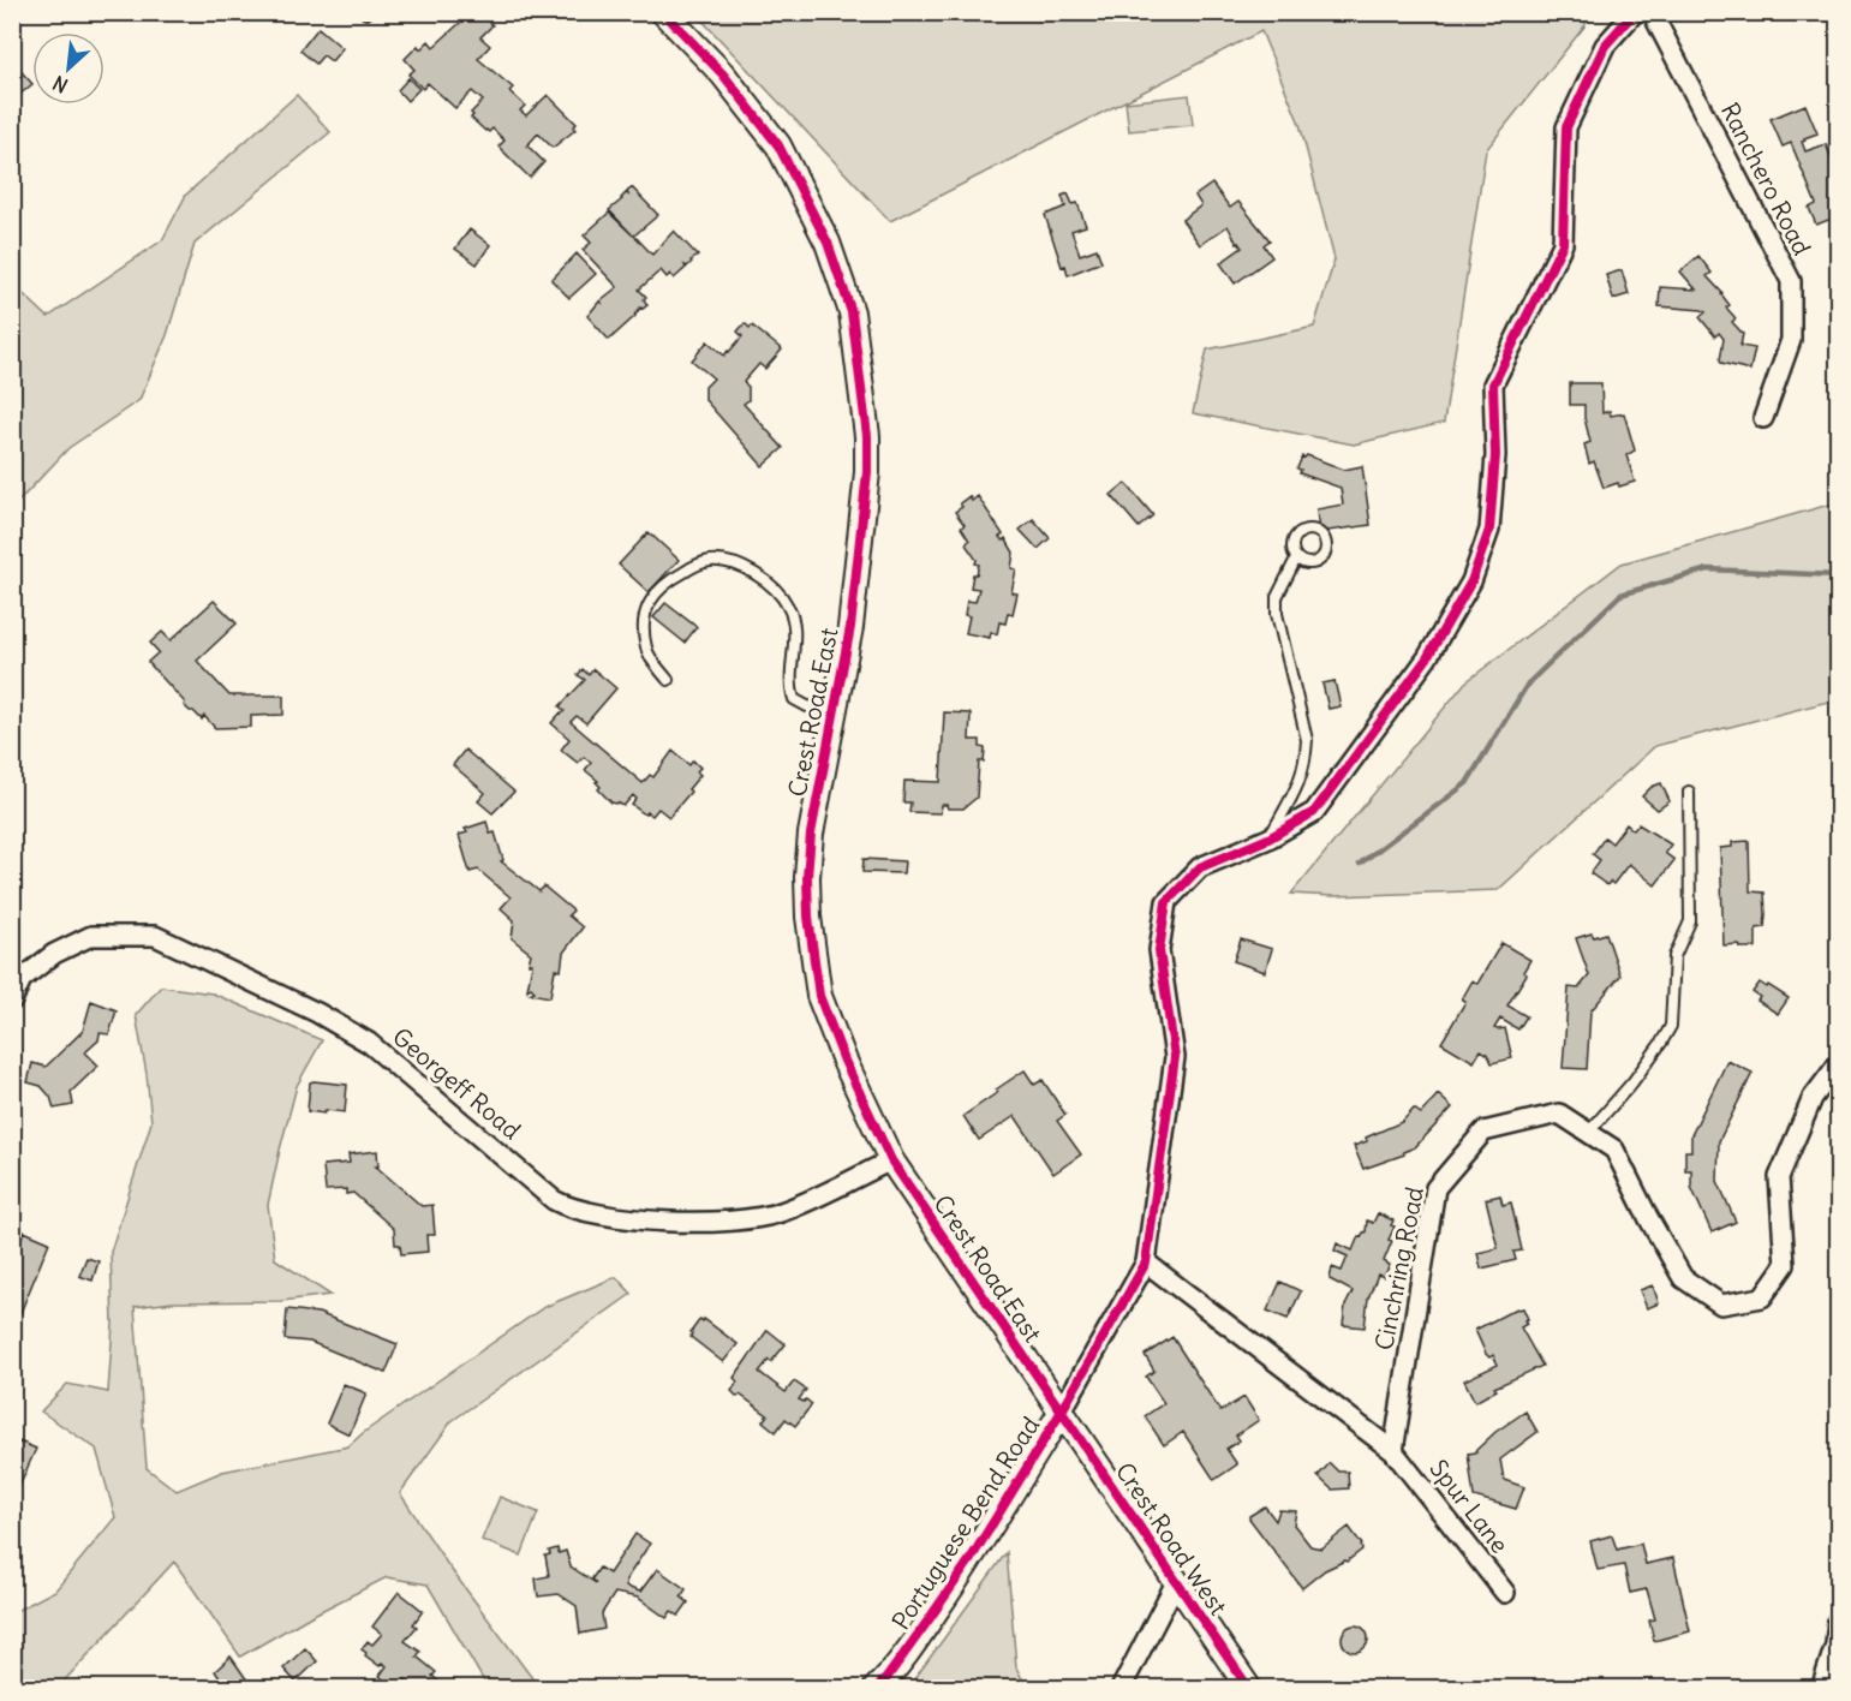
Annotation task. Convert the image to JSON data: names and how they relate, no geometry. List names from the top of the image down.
{
  "streets": {
    "street": [
      "Ranchero Road",
      "Crest Road East",
      "Georgeff Road",
      "Cinchring Road",
      "Spur Lane",
      "Portuguese Bend Road",
      "Crest Road West"
    ]
  },
  "crossings": [
    ["Crest Road East", "Georgeff Road"],
    ["Crest Road East", "Portuguese Bend Road"],
    ["Crest Road East", "Crest Road West"],
    ["Cinchring Road", "Spur Lane"],
    ["Portuguese Bend Road", "Crest Road West"]
  ],
  "north": "bottom left"
}
